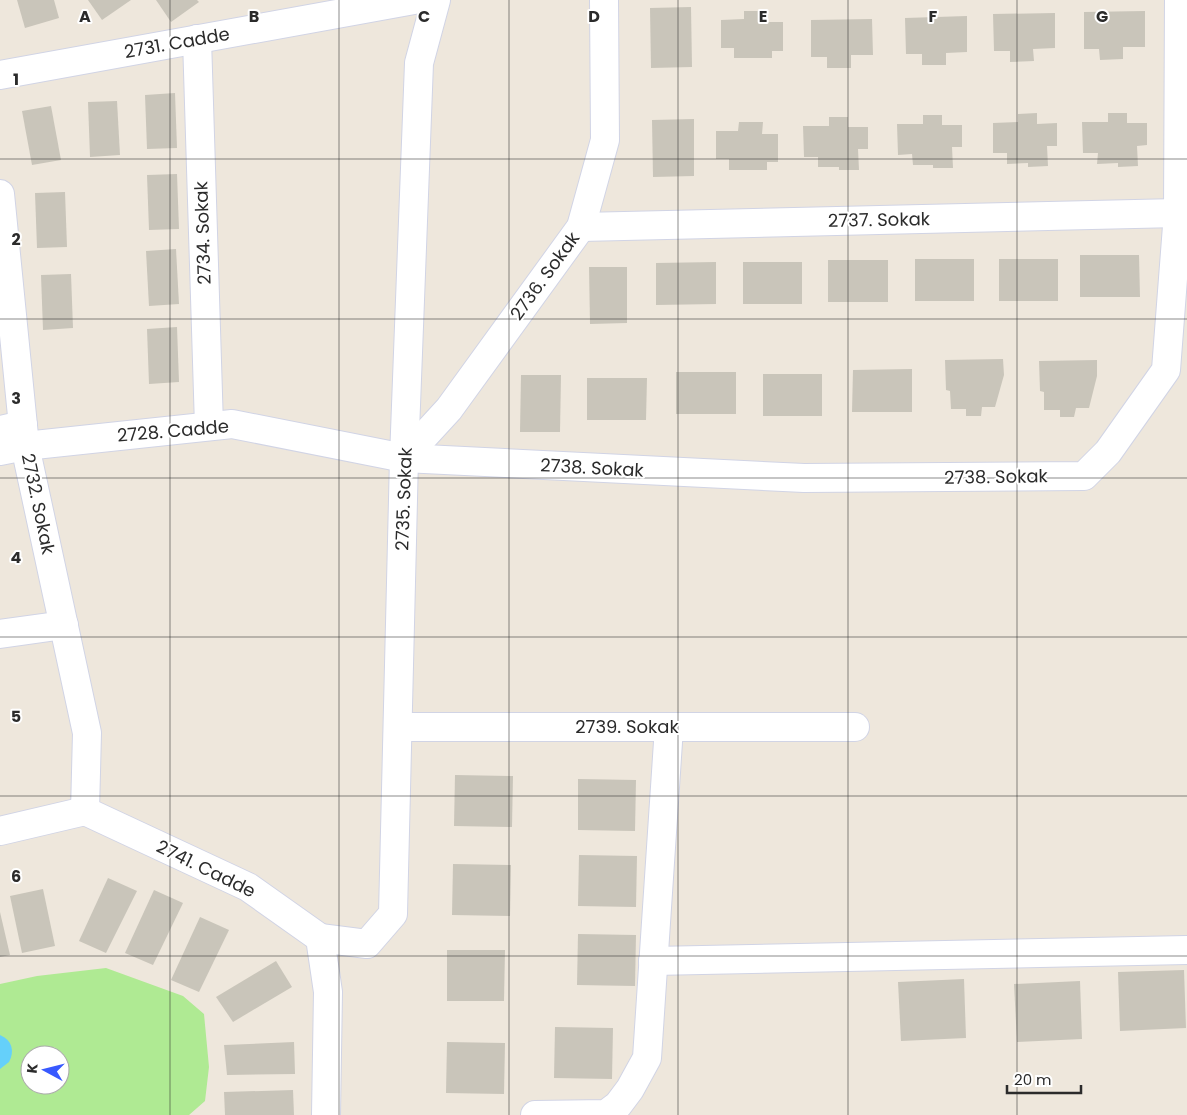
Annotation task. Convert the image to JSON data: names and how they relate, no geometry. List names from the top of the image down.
{
  "streets": {
    "street": [
      "2731. Cadde",
      "2737. Sokak",
      "2734. Sokak",
      "2736. Sokak",
      "2728. Cadde",
      "2738. Sokak",
      "2735. Sokak",
      "2732. Sokak",
      "2739. Sokak",
      "2741. Cadde"
    ]
  },
  "crossings": [
    ["2731. Cadde", "2734. Sokak"],
    ["2737. Sokak", "2736. Sokak"],
    ["2737. Sokak", "2738. Sokak"],
    ["2734. Sokak", "2728. Cadde"],
    ["2736. Sokak", "2728. Cadde"],
    ["2736. Sokak", "2738. Sokak"],
    ["2736. Sokak", "2735. Sokak"],
    ["2728. Cadde", "2738. Sokak"],
    ["2728. Cadde", "2735. Sokak"],
    ["2728. Cadde", "2732. Sokak"],
    ["2738. Sokak", "2735. Sokak"],
    ["2735. Sokak", "2739. Sokak"],
    ["2735. Sokak", "2741. Cadde"],
    ["2732. Sokak", "2741. Cadde"]
  ],
  "scale_bar": "20 m",
  "north": "left",
  "grid": {
    "columns": [
      "A",
      "B",
      "C",
      "D",
      "E",
      "F",
      "G"
    ],
    "rows": [
      "1",
      "2",
      "3",
      "4",
      "5",
      "6"
    ]
  }
}
